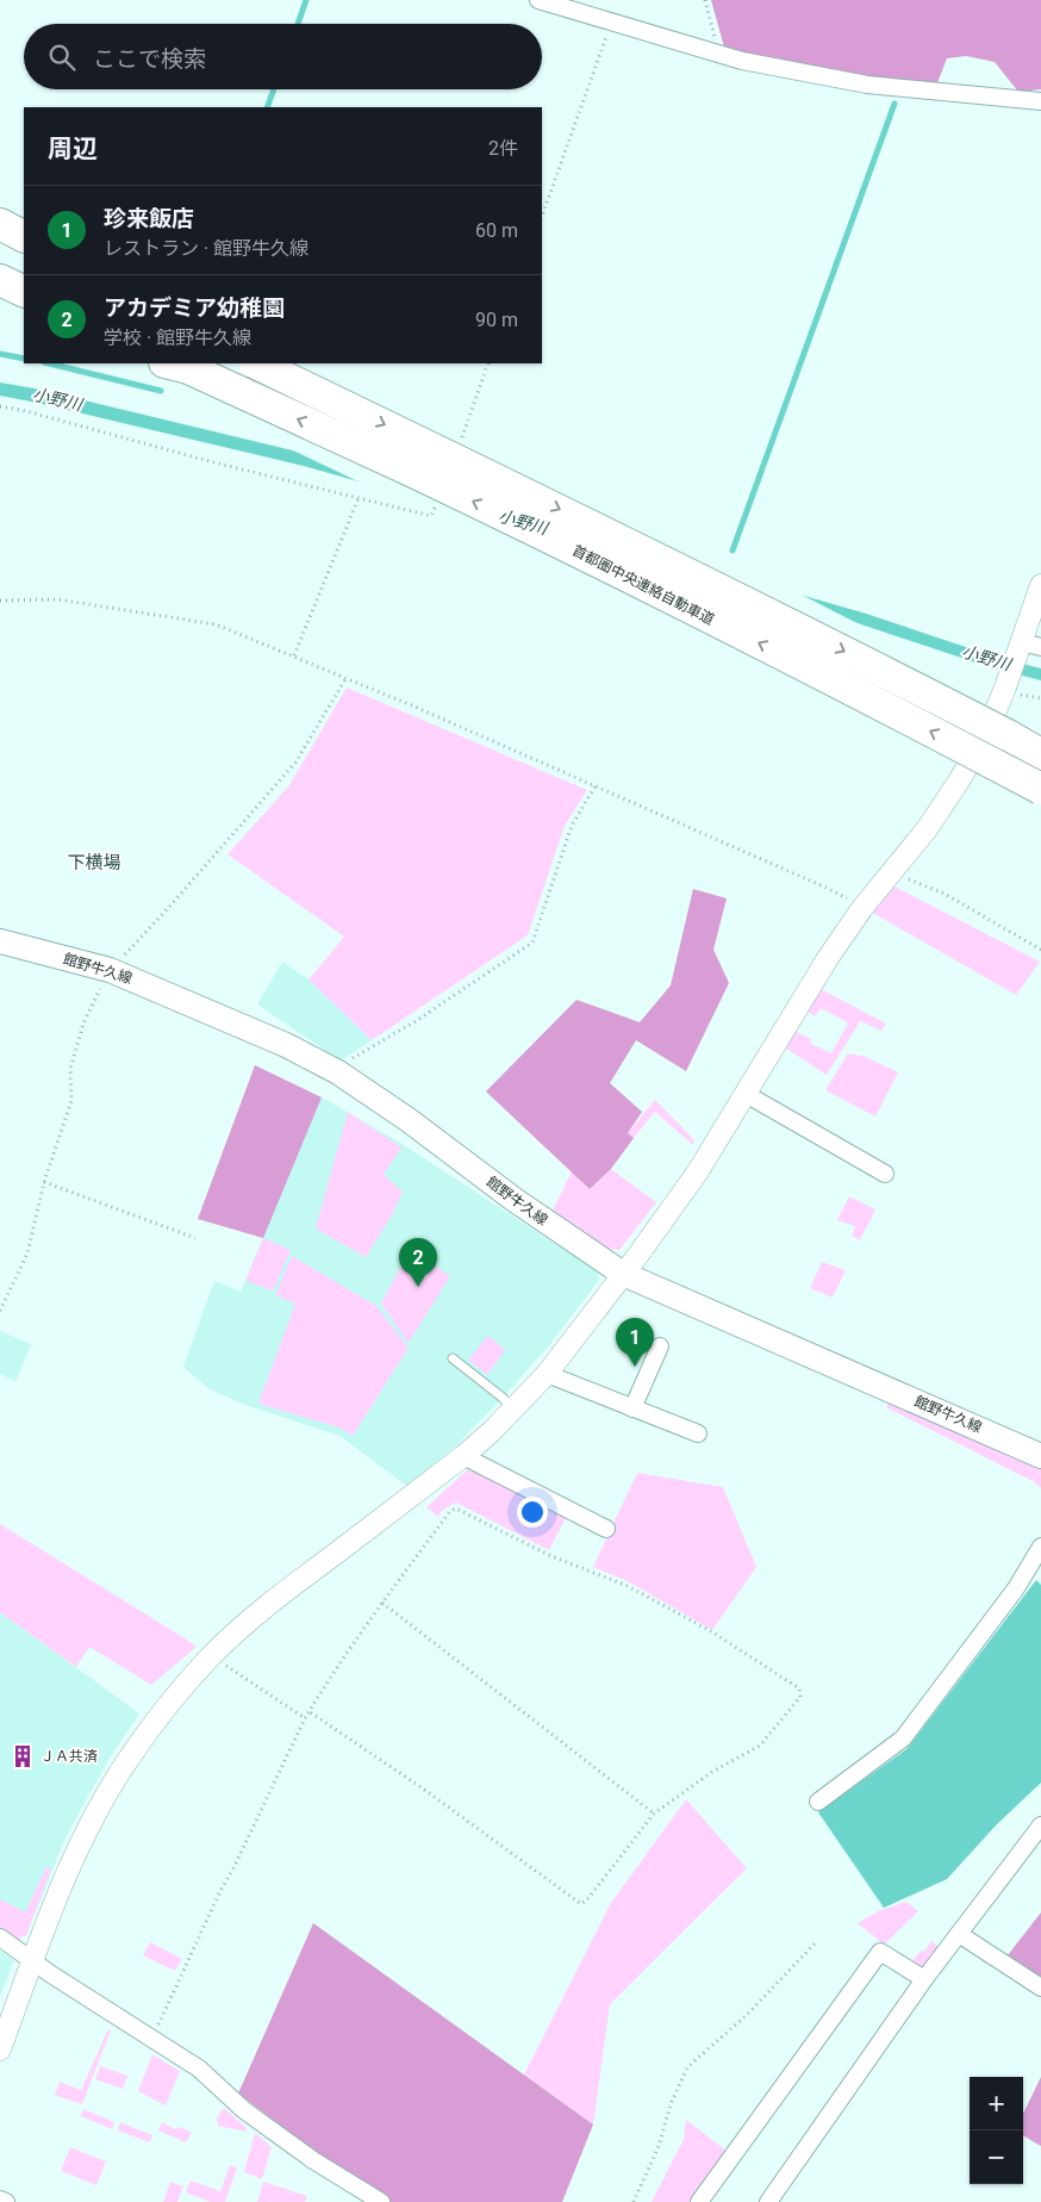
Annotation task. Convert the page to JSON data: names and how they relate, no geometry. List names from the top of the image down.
{
  "streets": {
    "highway": ["首都圏中央連絡自動車道"],
    "main road": ["館野牛久線"]
  },
  "districts": ["下横場"],
  "water": ["小野川"],
  "places": {
    "building": ["ＪＡ共済"]
  },
  "page": {
    "search": "ここで検索",
    "heading": ["周辺", "2件"],
    "list": [
      {
        "mark": "1",
        "name": "珍来飯店",
        "note": "レストラン · 館野牛久線",
        "value": "60 m"
      },
      {
        "mark": "2",
        "name": "アカデミア幼稚園",
        "note": "学校 · 館野牛久線",
        "value": "90 m"
      }
    ],
    "pins": ["2", "1"],
    "map_buttons": ["+", "−"]
  }
}
